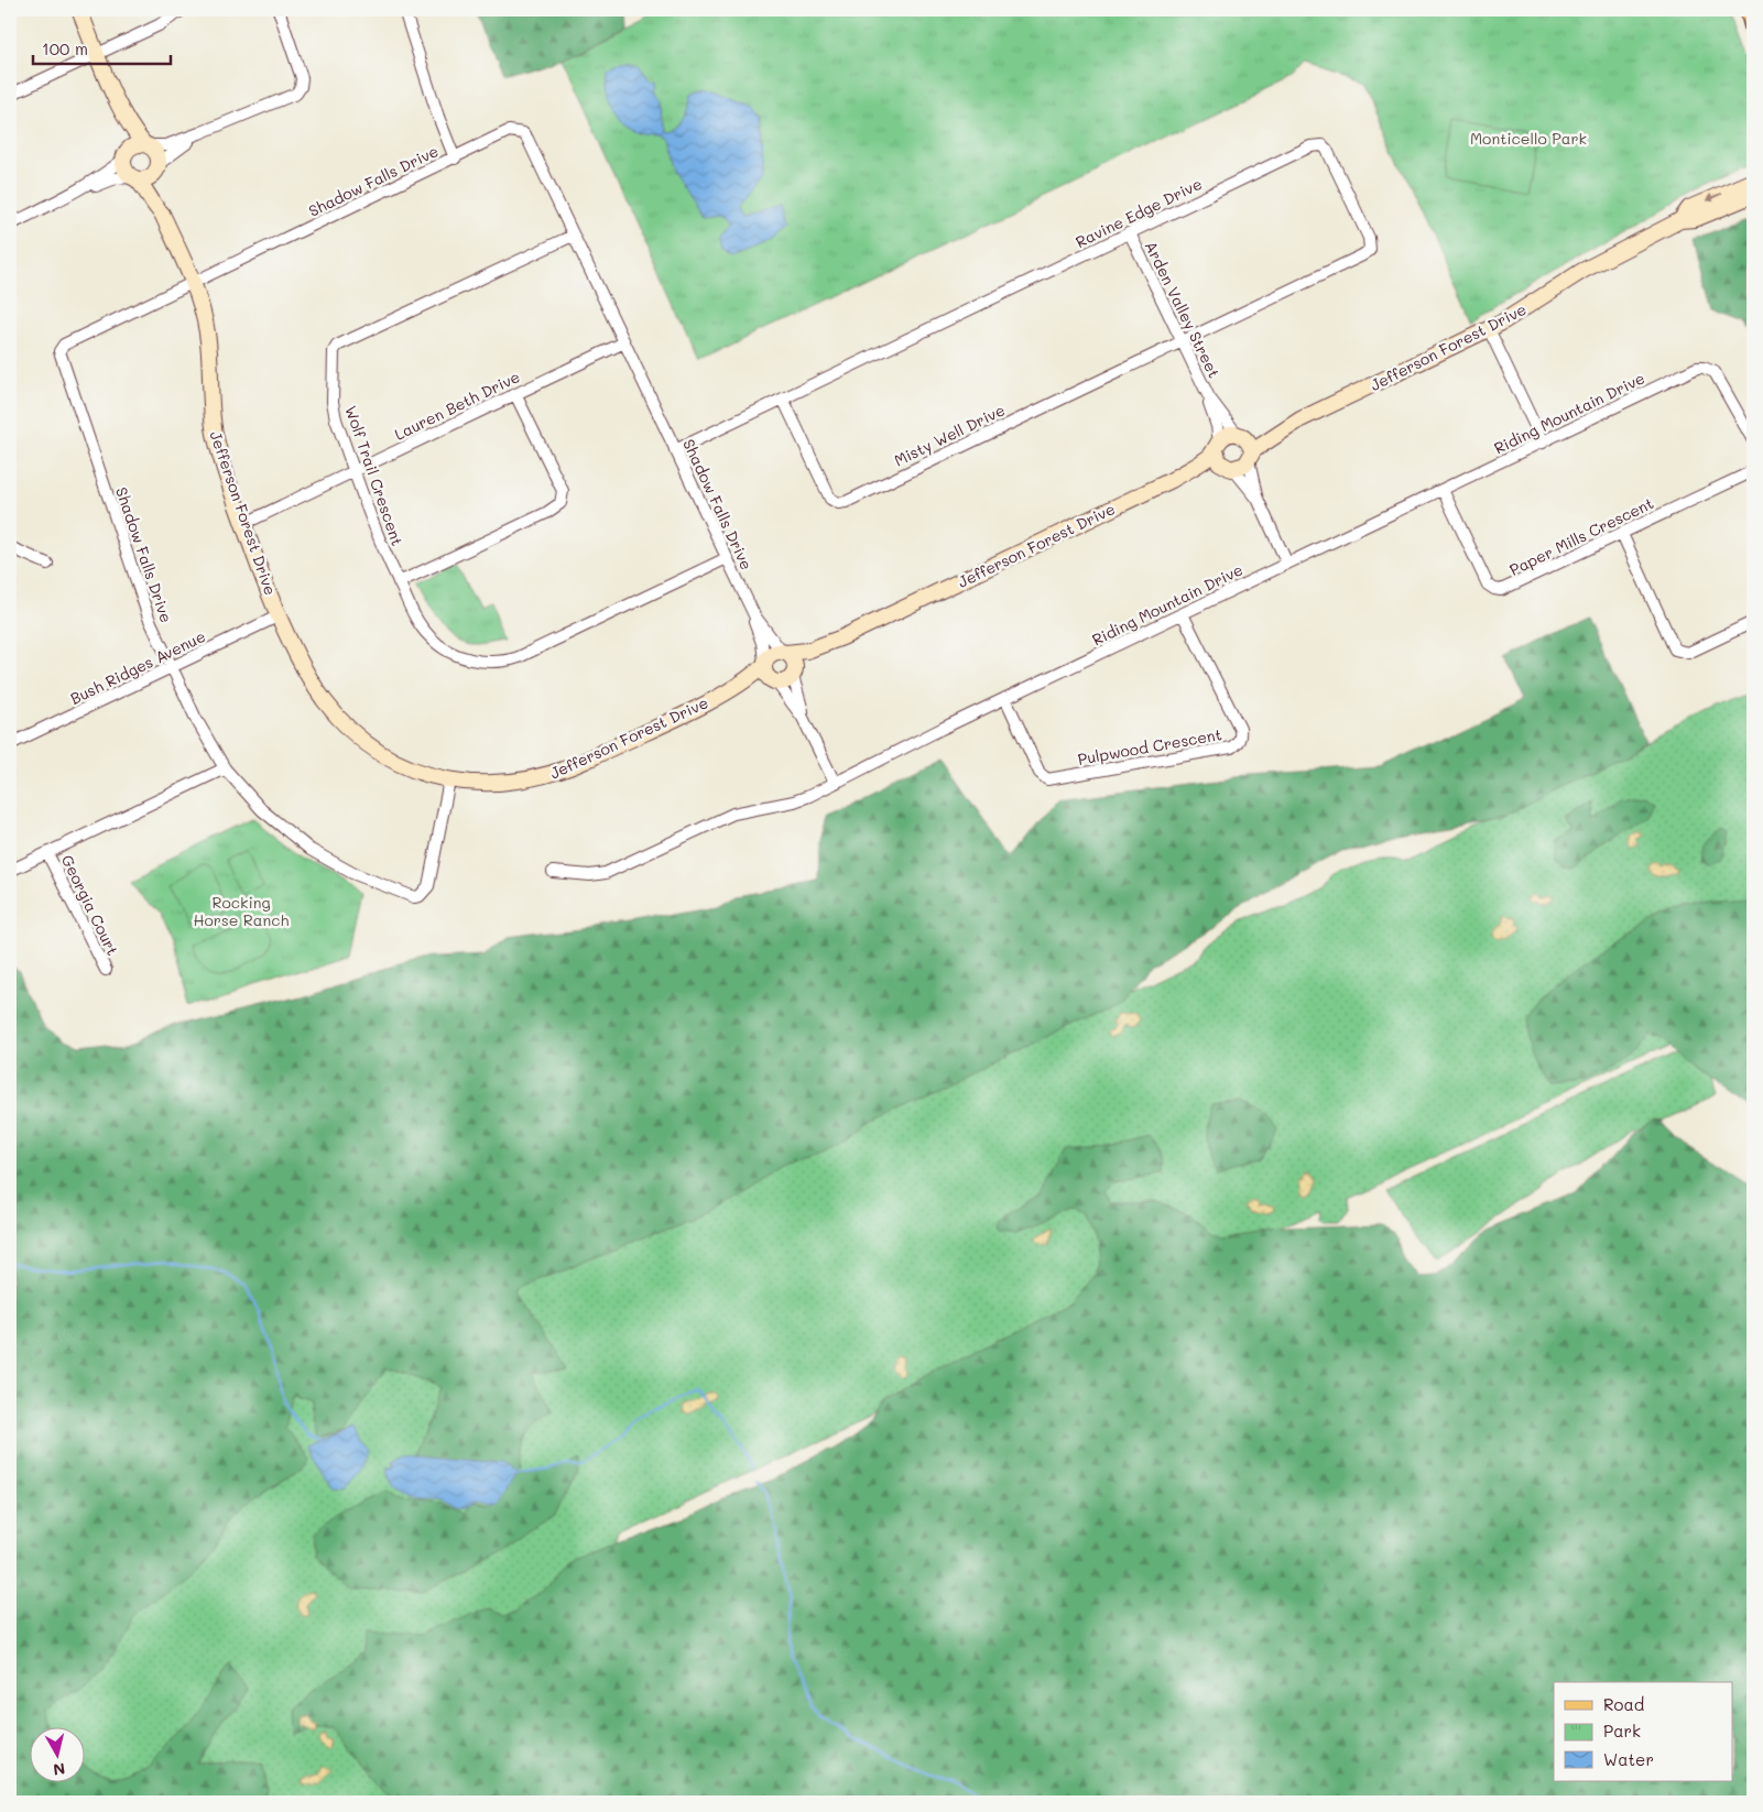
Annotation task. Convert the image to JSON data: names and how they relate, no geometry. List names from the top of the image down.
{
  "streets": {
    "street": [
      "Shadow Falls Drive",
      "Ravine Edge Drive",
      "Arden Valley Street",
      "Jefferson Forest Drive",
      "Lauren Beth Drive",
      "Riding Mountain Drive",
      "Misty Well Drive",
      "Wolf Trail Crescent",
      "Paper Mills Crescent",
      "Bush Ridges Avenue",
      "Pulpwood Crescent",
      "Georgia Court"
    ]
  },
  "crossings": [
    ["Shadow Falls Drive", "Ravine Edge Drive"],
    ["Shadow Falls Drive", "Jefferson Forest Drive"],
    ["Shadow Falls Drive", "Lauren Beth Drive"],
    ["Shadow Falls Drive", "Wolf Trail Crescent"],
    ["Shadow Falls Drive", "Bush Ridges Avenue"],
    ["Ravine Edge Drive", "Arden Valley Street"],
    ["Ravine Edge Drive", "Misty Well Drive"],
    ["Arden Valley Street", "Jefferson Forest Drive"],
    ["Arden Valley Street", "Misty Well Drive"],
    ["Jefferson Forest Drive", "Lauren Beth Drive"],
    ["Jefferson Forest Drive", "Bush Ridges Avenue"],
    ["Lauren Beth Drive", "Wolf Trail Crescent"],
    ["Riding Mountain Drive", "Paper Mills Crescent"],
    ["Riding Mountain Drive", "Pulpwood Crescent"]
  ],
  "parks": ["Monticello Park", "Rocking Horse Ranch"],
  "legend": ["Road", "Park", "Water"],
  "scale_bar": "100 m",
  "north": "bottom"
}
